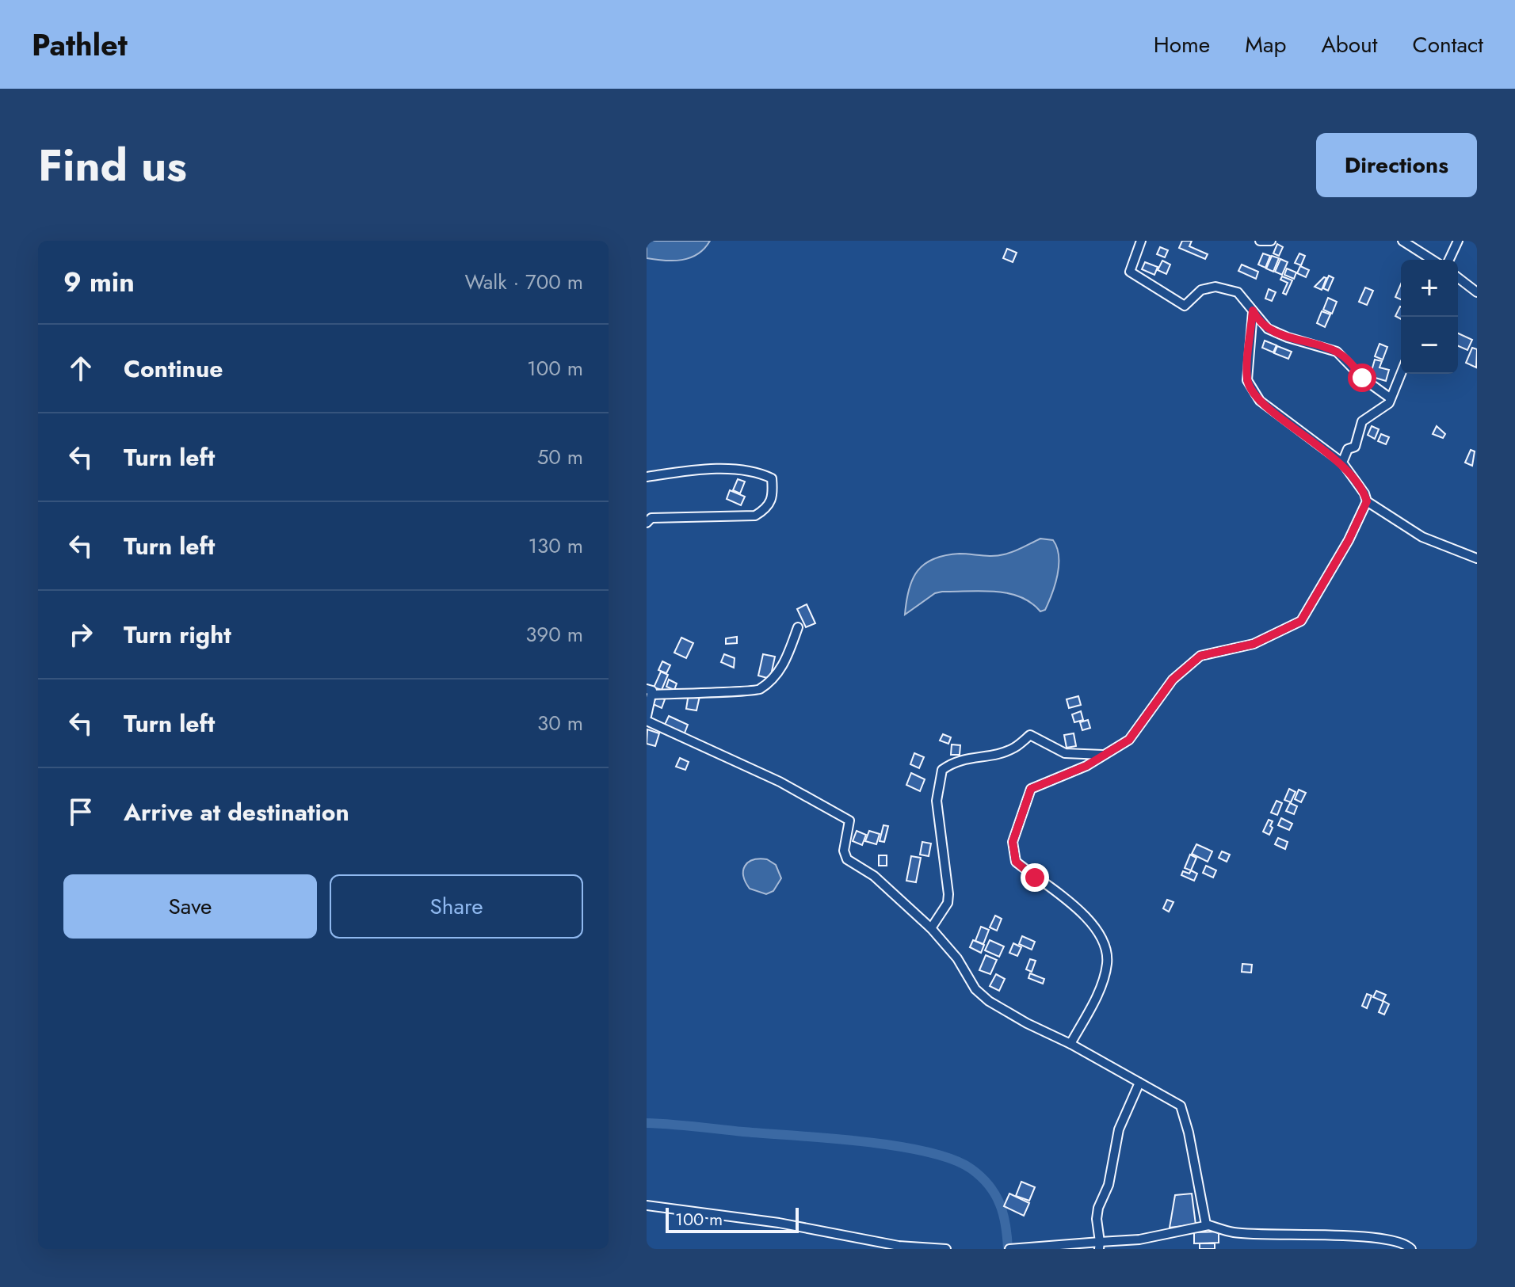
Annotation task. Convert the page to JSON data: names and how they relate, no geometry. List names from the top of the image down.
{
  "scale_bar": "100 m",
  "page": {
    "header": "Pathlet",
    "nav": [
      "Home",
      "Map",
      "About",
      "Contact"
    ],
    "title": "Find us",
    "buttons": [
      "Directions",
      ["Save", "Share"]
    ],
    "heading": ["9 min", "Walk · 700 m"],
    "map_buttons": ["+", "−"],
    "list": [
      ["Continue", "100 m"],
      ["Turn left", "50 m"],
      ["Turn left", "130 m"],
      ["Turn right", "390 m"],
      ["Turn left", "30 m"],
      "Arrive at destination"
    ],
    "scale": "100 m"
  }
}
